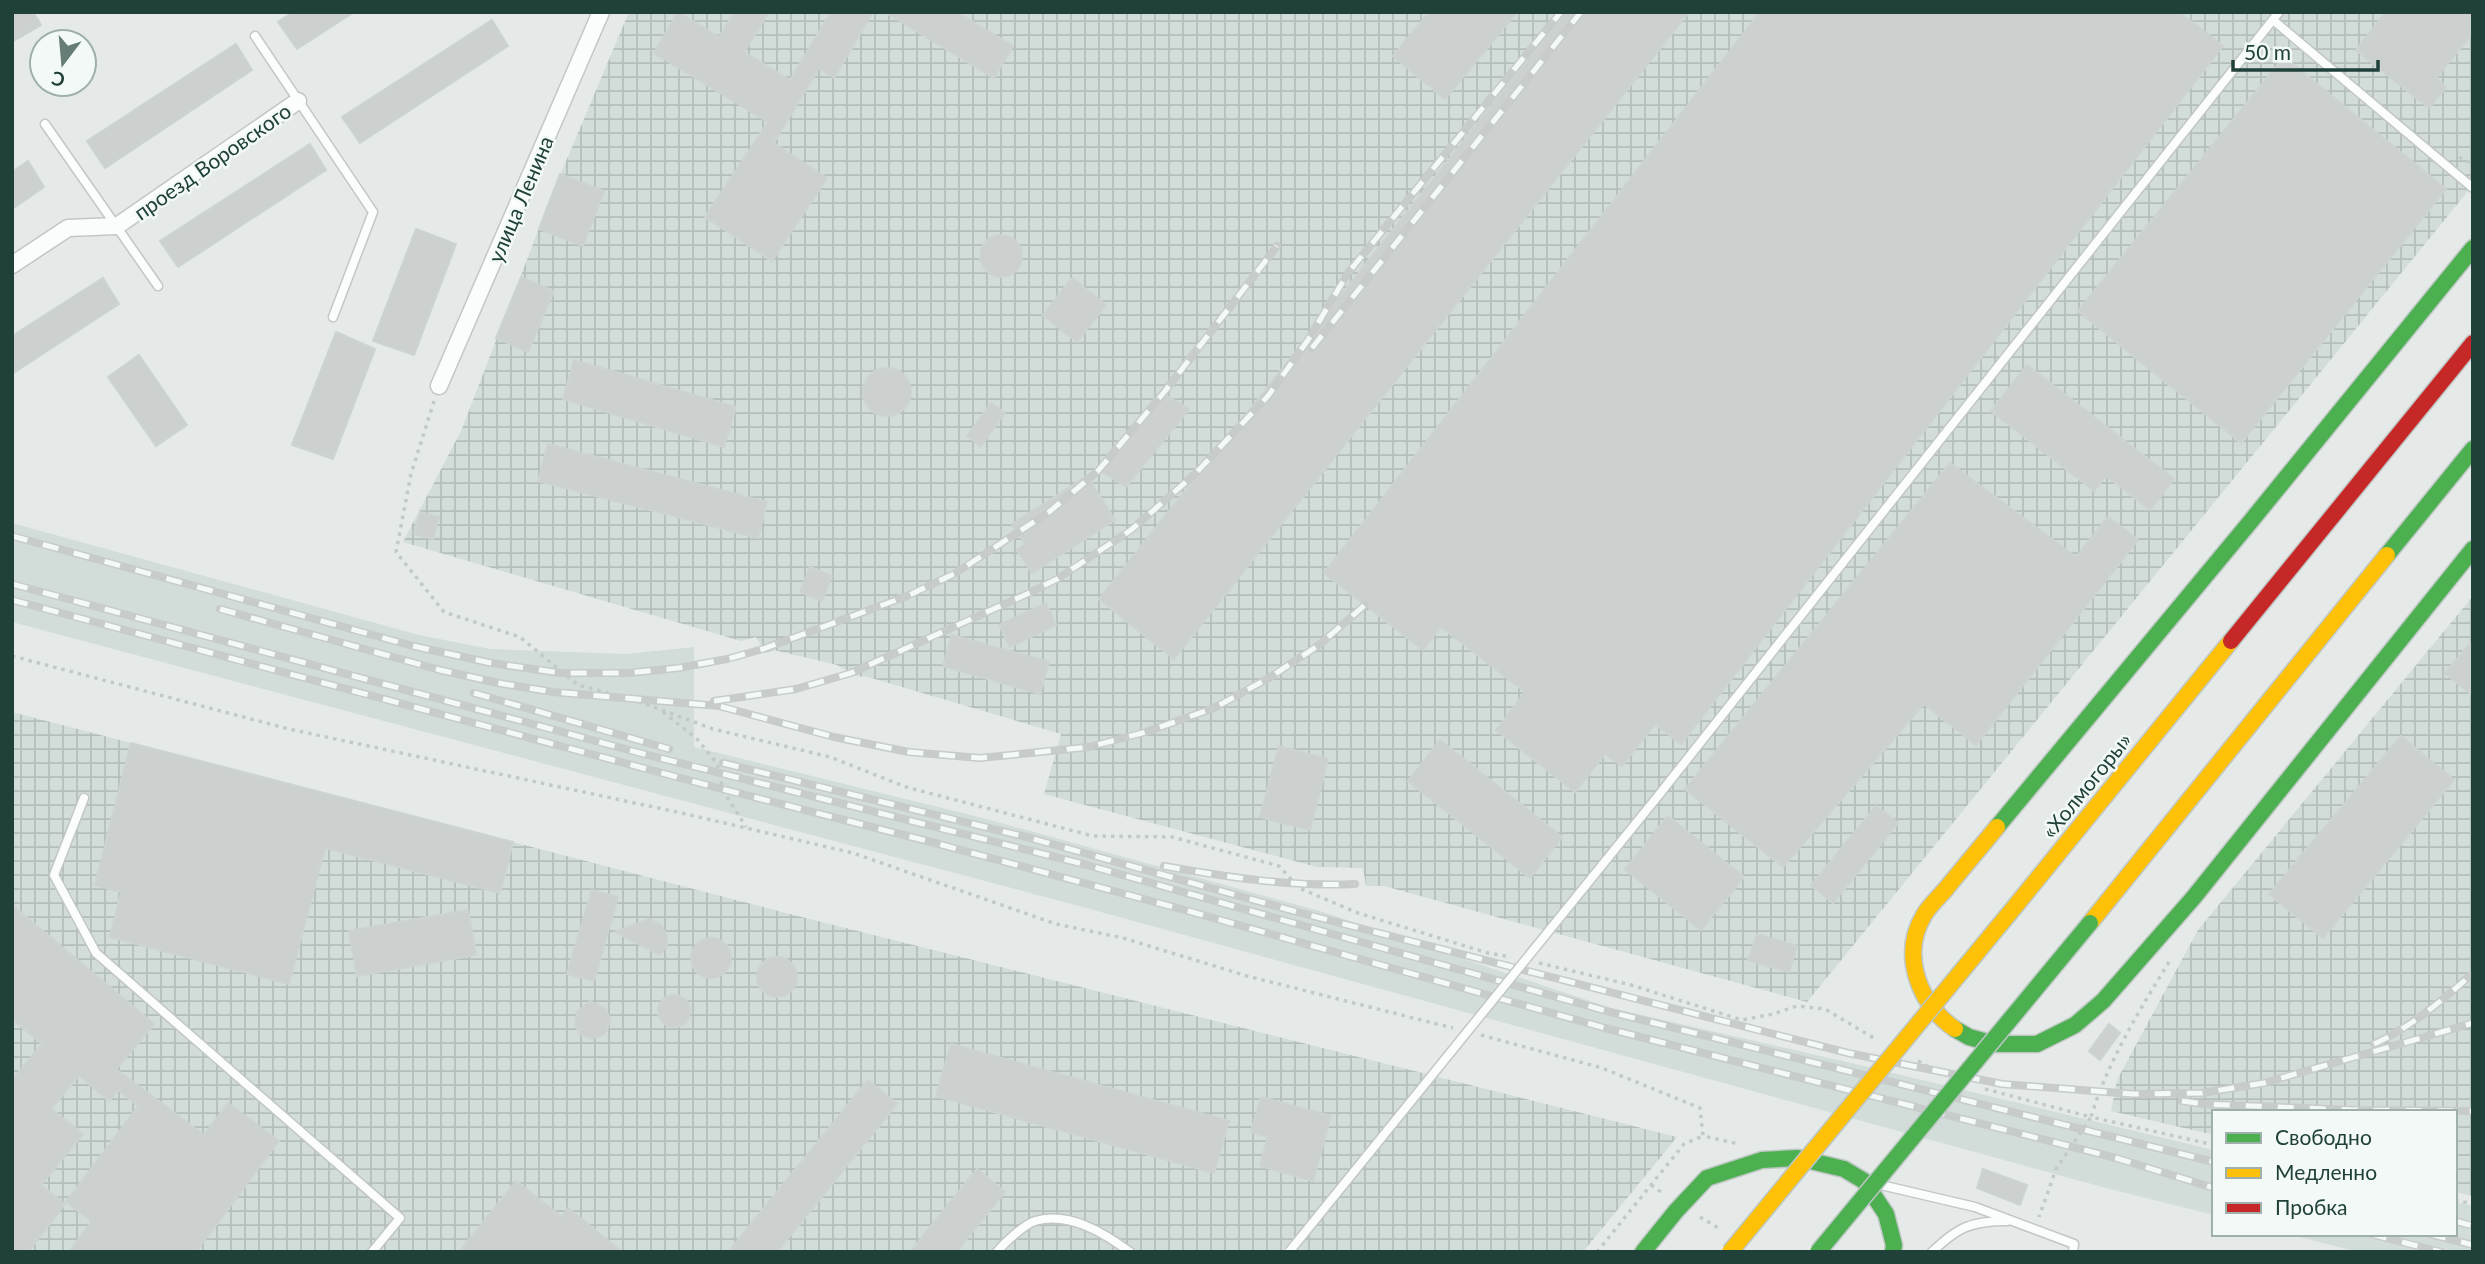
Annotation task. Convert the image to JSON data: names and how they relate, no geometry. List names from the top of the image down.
{
  "streets": {
    "main road": ["«Холмогоры»"],
    "street": ["проезд Воровского", "улица Ленина"]
  },
  "legend": ["Свободно", "Медленно", "Пробка"],
  "scale_bar": "50 m",
  "north": "bottom"
}
